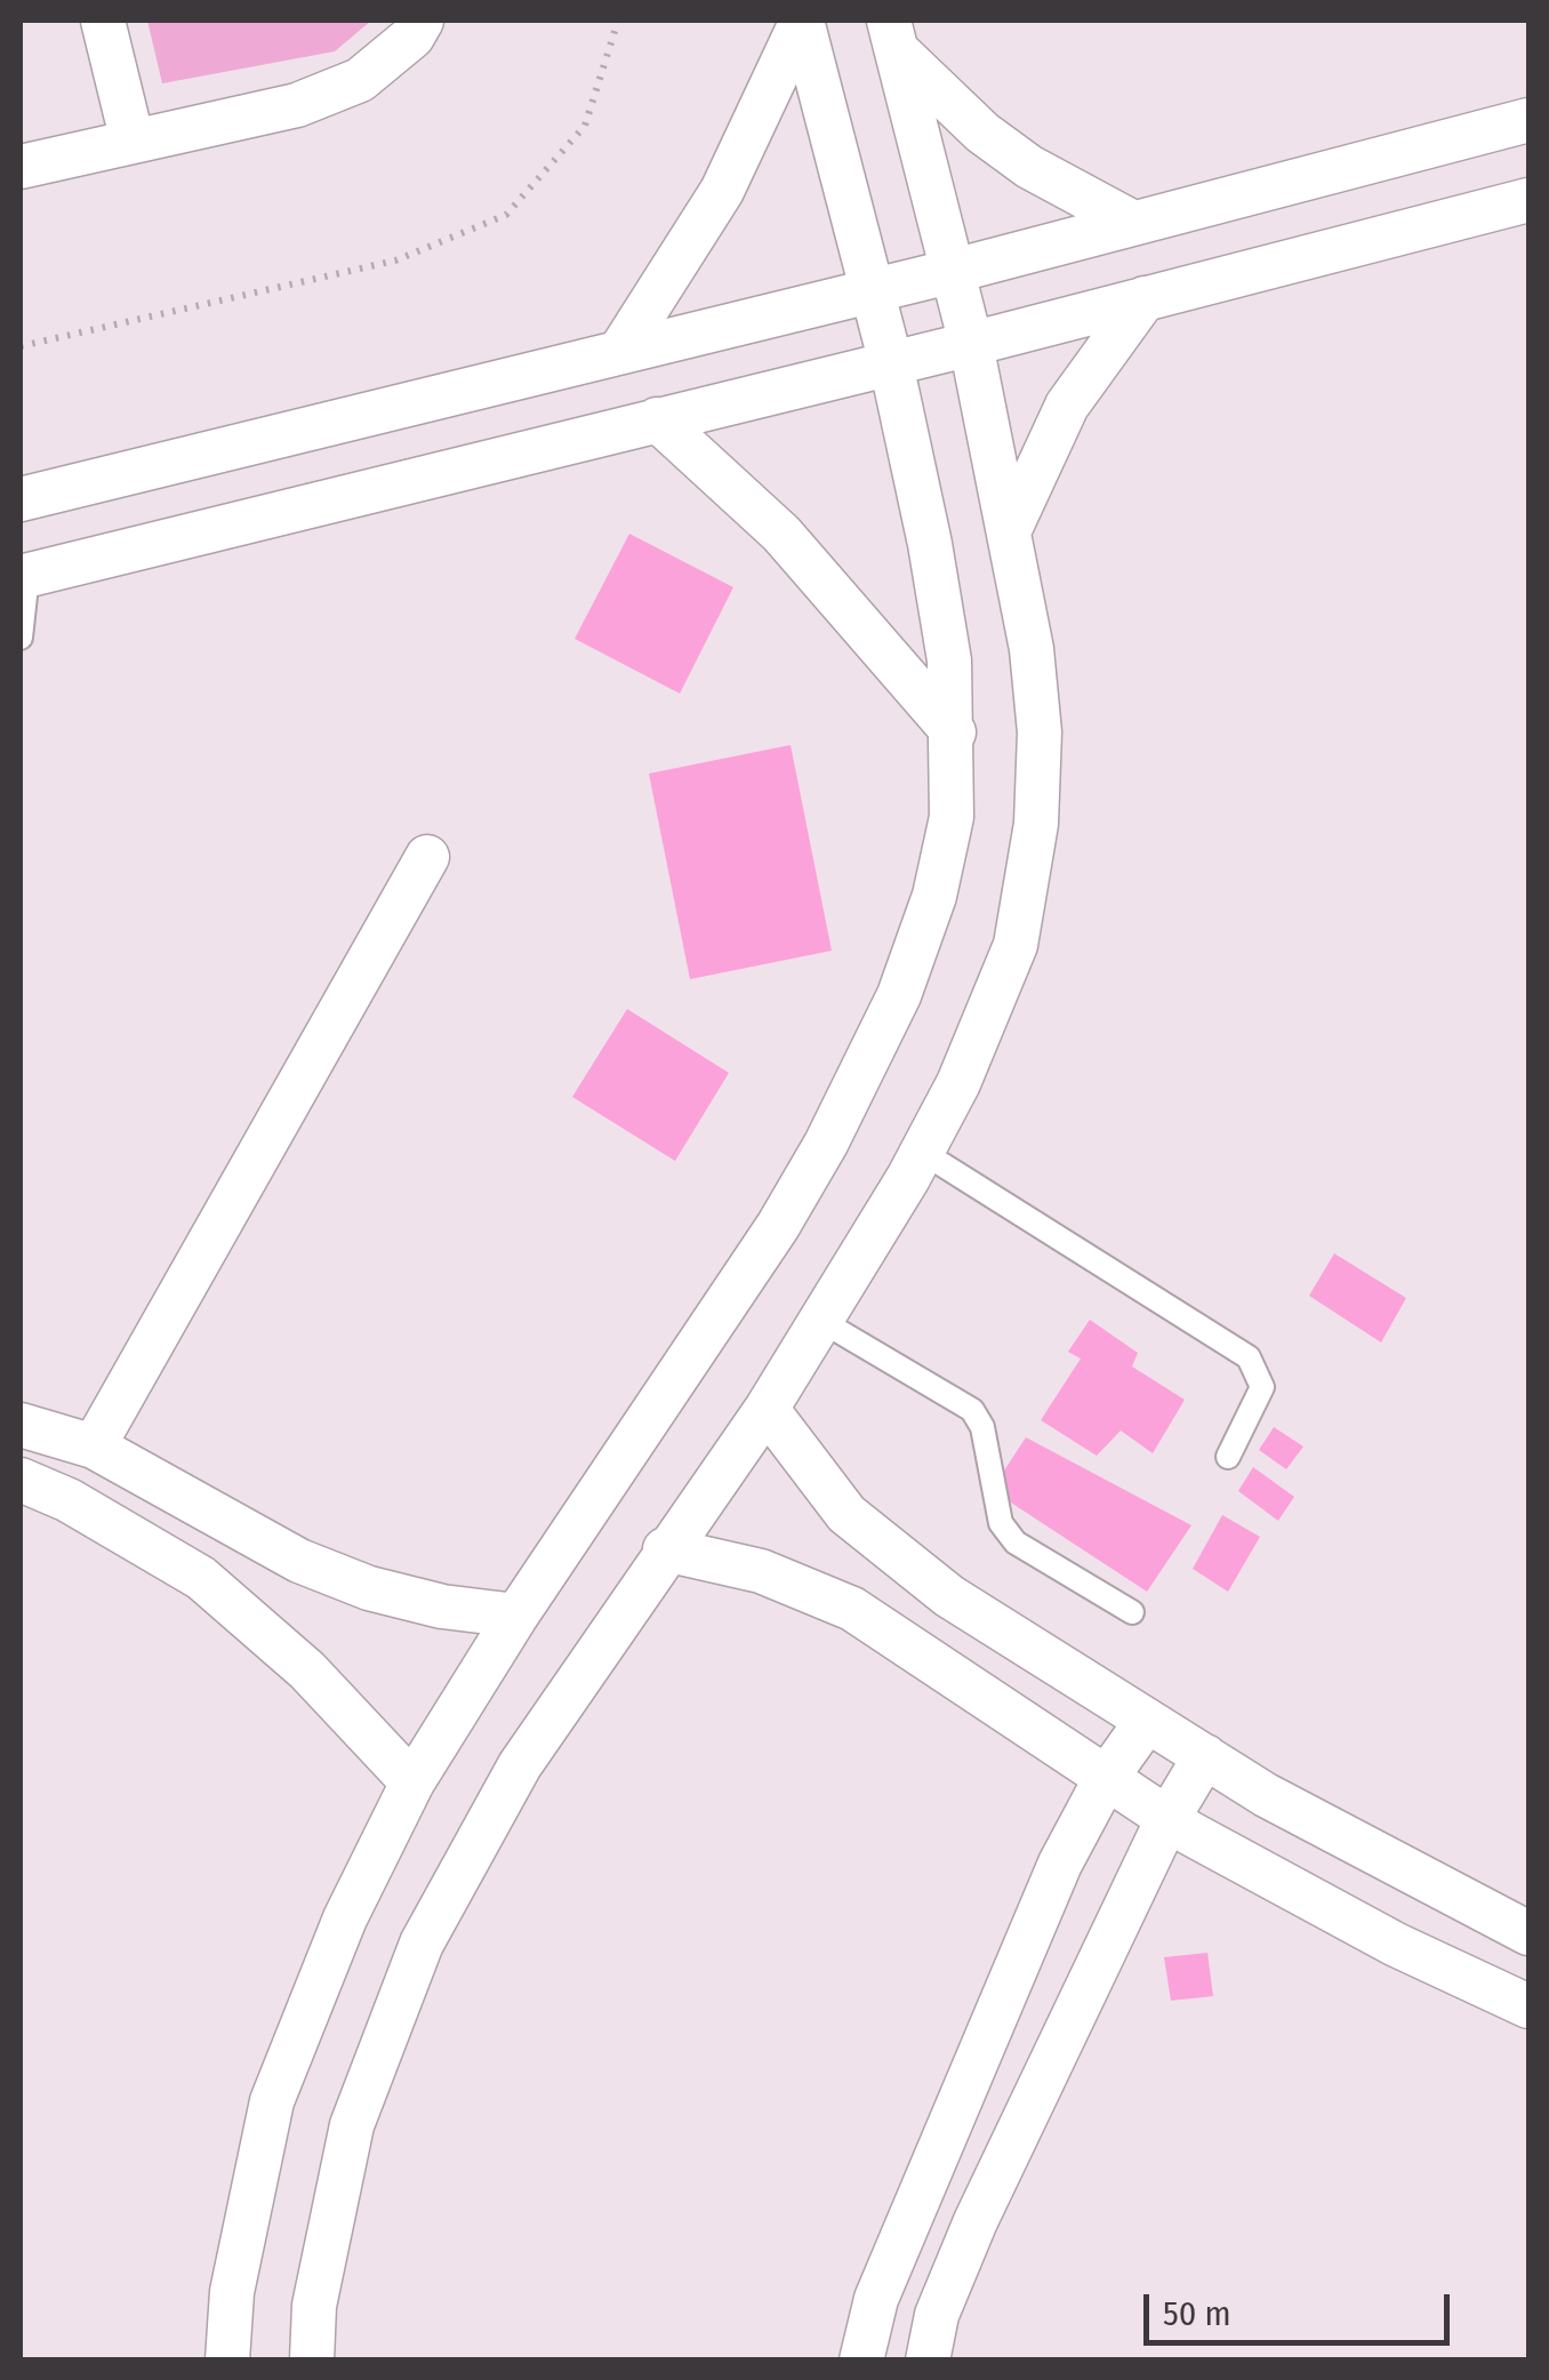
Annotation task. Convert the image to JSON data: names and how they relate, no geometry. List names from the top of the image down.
{
  "scale_bar": "50 m"
}
